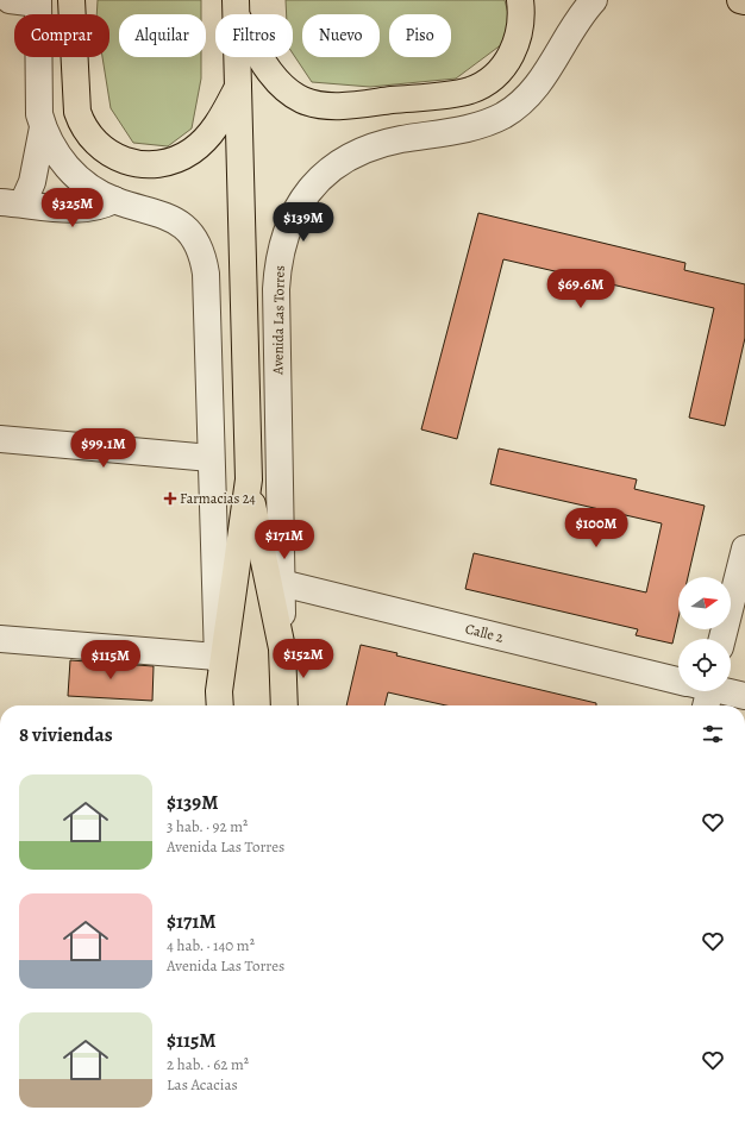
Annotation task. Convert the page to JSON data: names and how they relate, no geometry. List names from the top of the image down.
{
  "streets": {
    "main road": ["Avenida Las Torres"],
    "street": ["Calle 2"]
  },
  "crossings": [
    ["Avenida Las Torres", "Calle 2"]
  ],
  "places": {
    "health": ["Farmacias 24"]
  },
  "north": "right",
  "page": {
    "chip": [
      "Comprar",
      "Alquilar",
      "Filtros",
      "Nuevo",
      "Piso"
    ],
    "price": [
      "$325M",
      "$139M",
      "$69.6M",
      "$99.1M",
      "$100M",
      "$171M",
      "$152M",
      "$115M"
    ],
    "heading": "8 viviendas",
    "list": [
      {
        "name": "$139M",
        "note": "3 hab. · 92 m² · Avenida Las Torres"
      },
      {
        "name": "$171M",
        "note": "4 hab. · 140 m² · Avenida Las Torres"
      },
      {
        "name": "$115M",
        "note": "2 hab. · 62 m² · Las Acacias"
      }
    ]
  }
}
